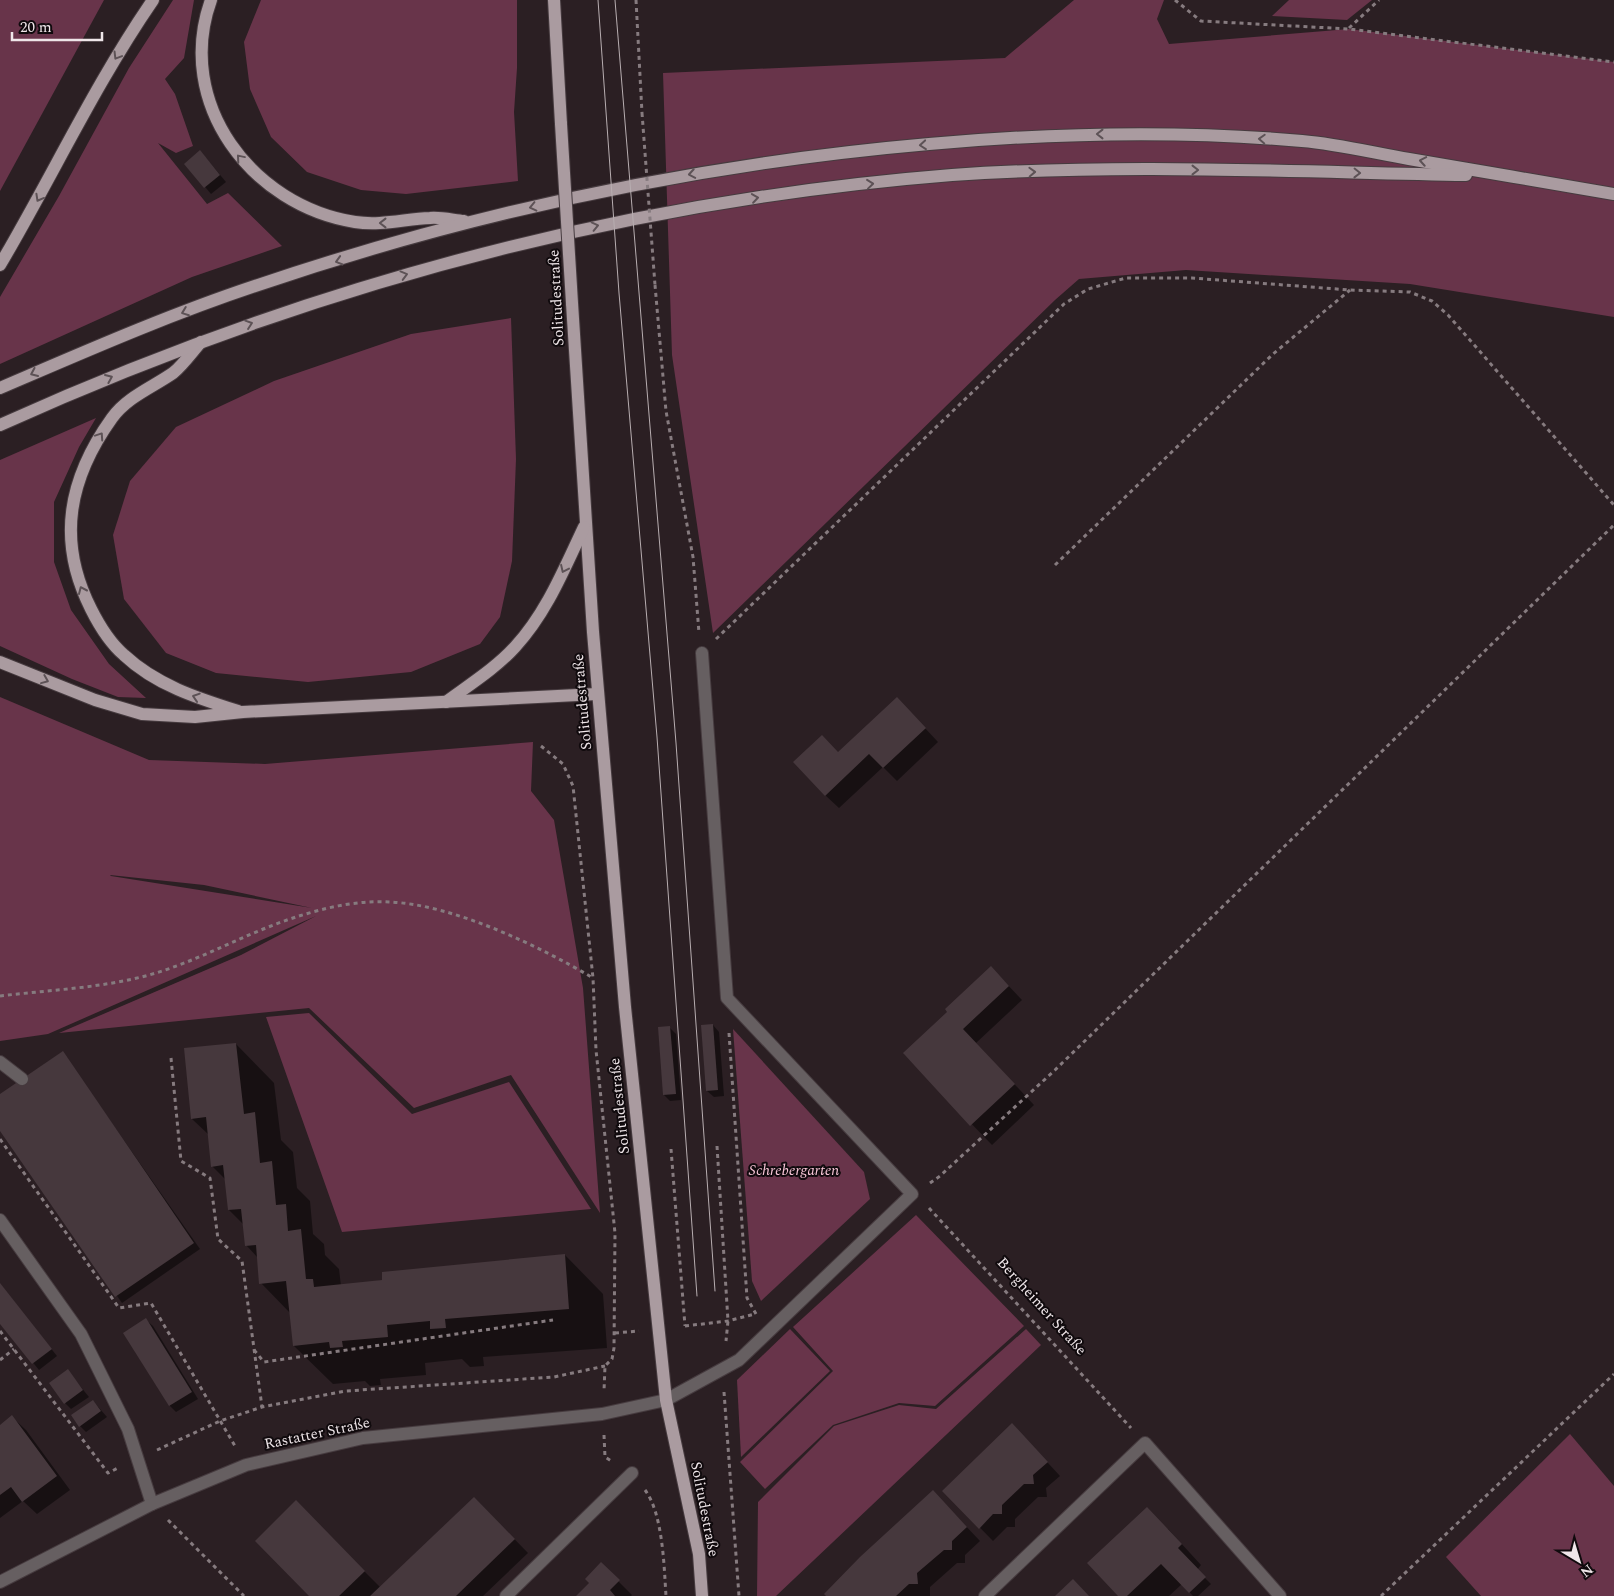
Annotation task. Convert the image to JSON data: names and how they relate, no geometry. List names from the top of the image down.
{
  "streets": {
    "main road": ["Solitudestraße"],
    "street": ["Rastatter Straße"],
    "path": ["Bergheimer Straße"]
  },
  "crossings": [
    ["Solitudestraße", "Rastatter Straße"]
  ],
  "parks": ["Schrebergarten"],
  "scale_bar": "20 m",
  "north": "bottom right"
}
